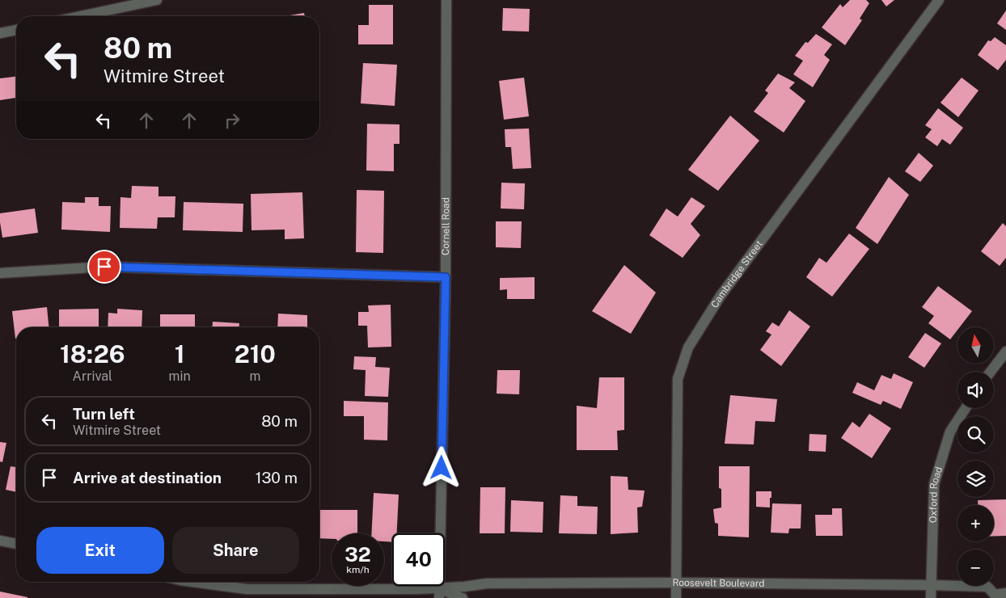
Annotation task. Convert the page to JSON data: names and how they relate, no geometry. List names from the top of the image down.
{
  "streets": {
    "street": [
      "Cornell Road",
      "Cambridge Street",
      "Oxford Road",
      "Roosevelt Boulevard"
    ]
  },
  "crossings": [
    ["Cornell Road", "Roosevelt Boulevard"],
    ["Cambridge Street", "Roosevelt Boulevard"],
    ["Oxford Road", "Roosevelt Boulevard"]
  ],
  "north": "top",
  "page": {
    "turn": ["80 m", "Witmire Street"],
    "map_buttons": ["+", "−"],
    "eta": [
      "18:26",
      "Arrival",
      "1",
      "min",
      "210",
      "m"
    ],
    "list": [
      {
        "name": "Turn left",
        "note": "Witmire Street",
        "value": "80 m"
      },
      {
        "name": "Arrive at destination",
        "value": "130 m"
      }
    ],
    "buttons": ["Exit", "Share"],
    "speed": "32 km/h",
    "limit": "40"
  }
}
